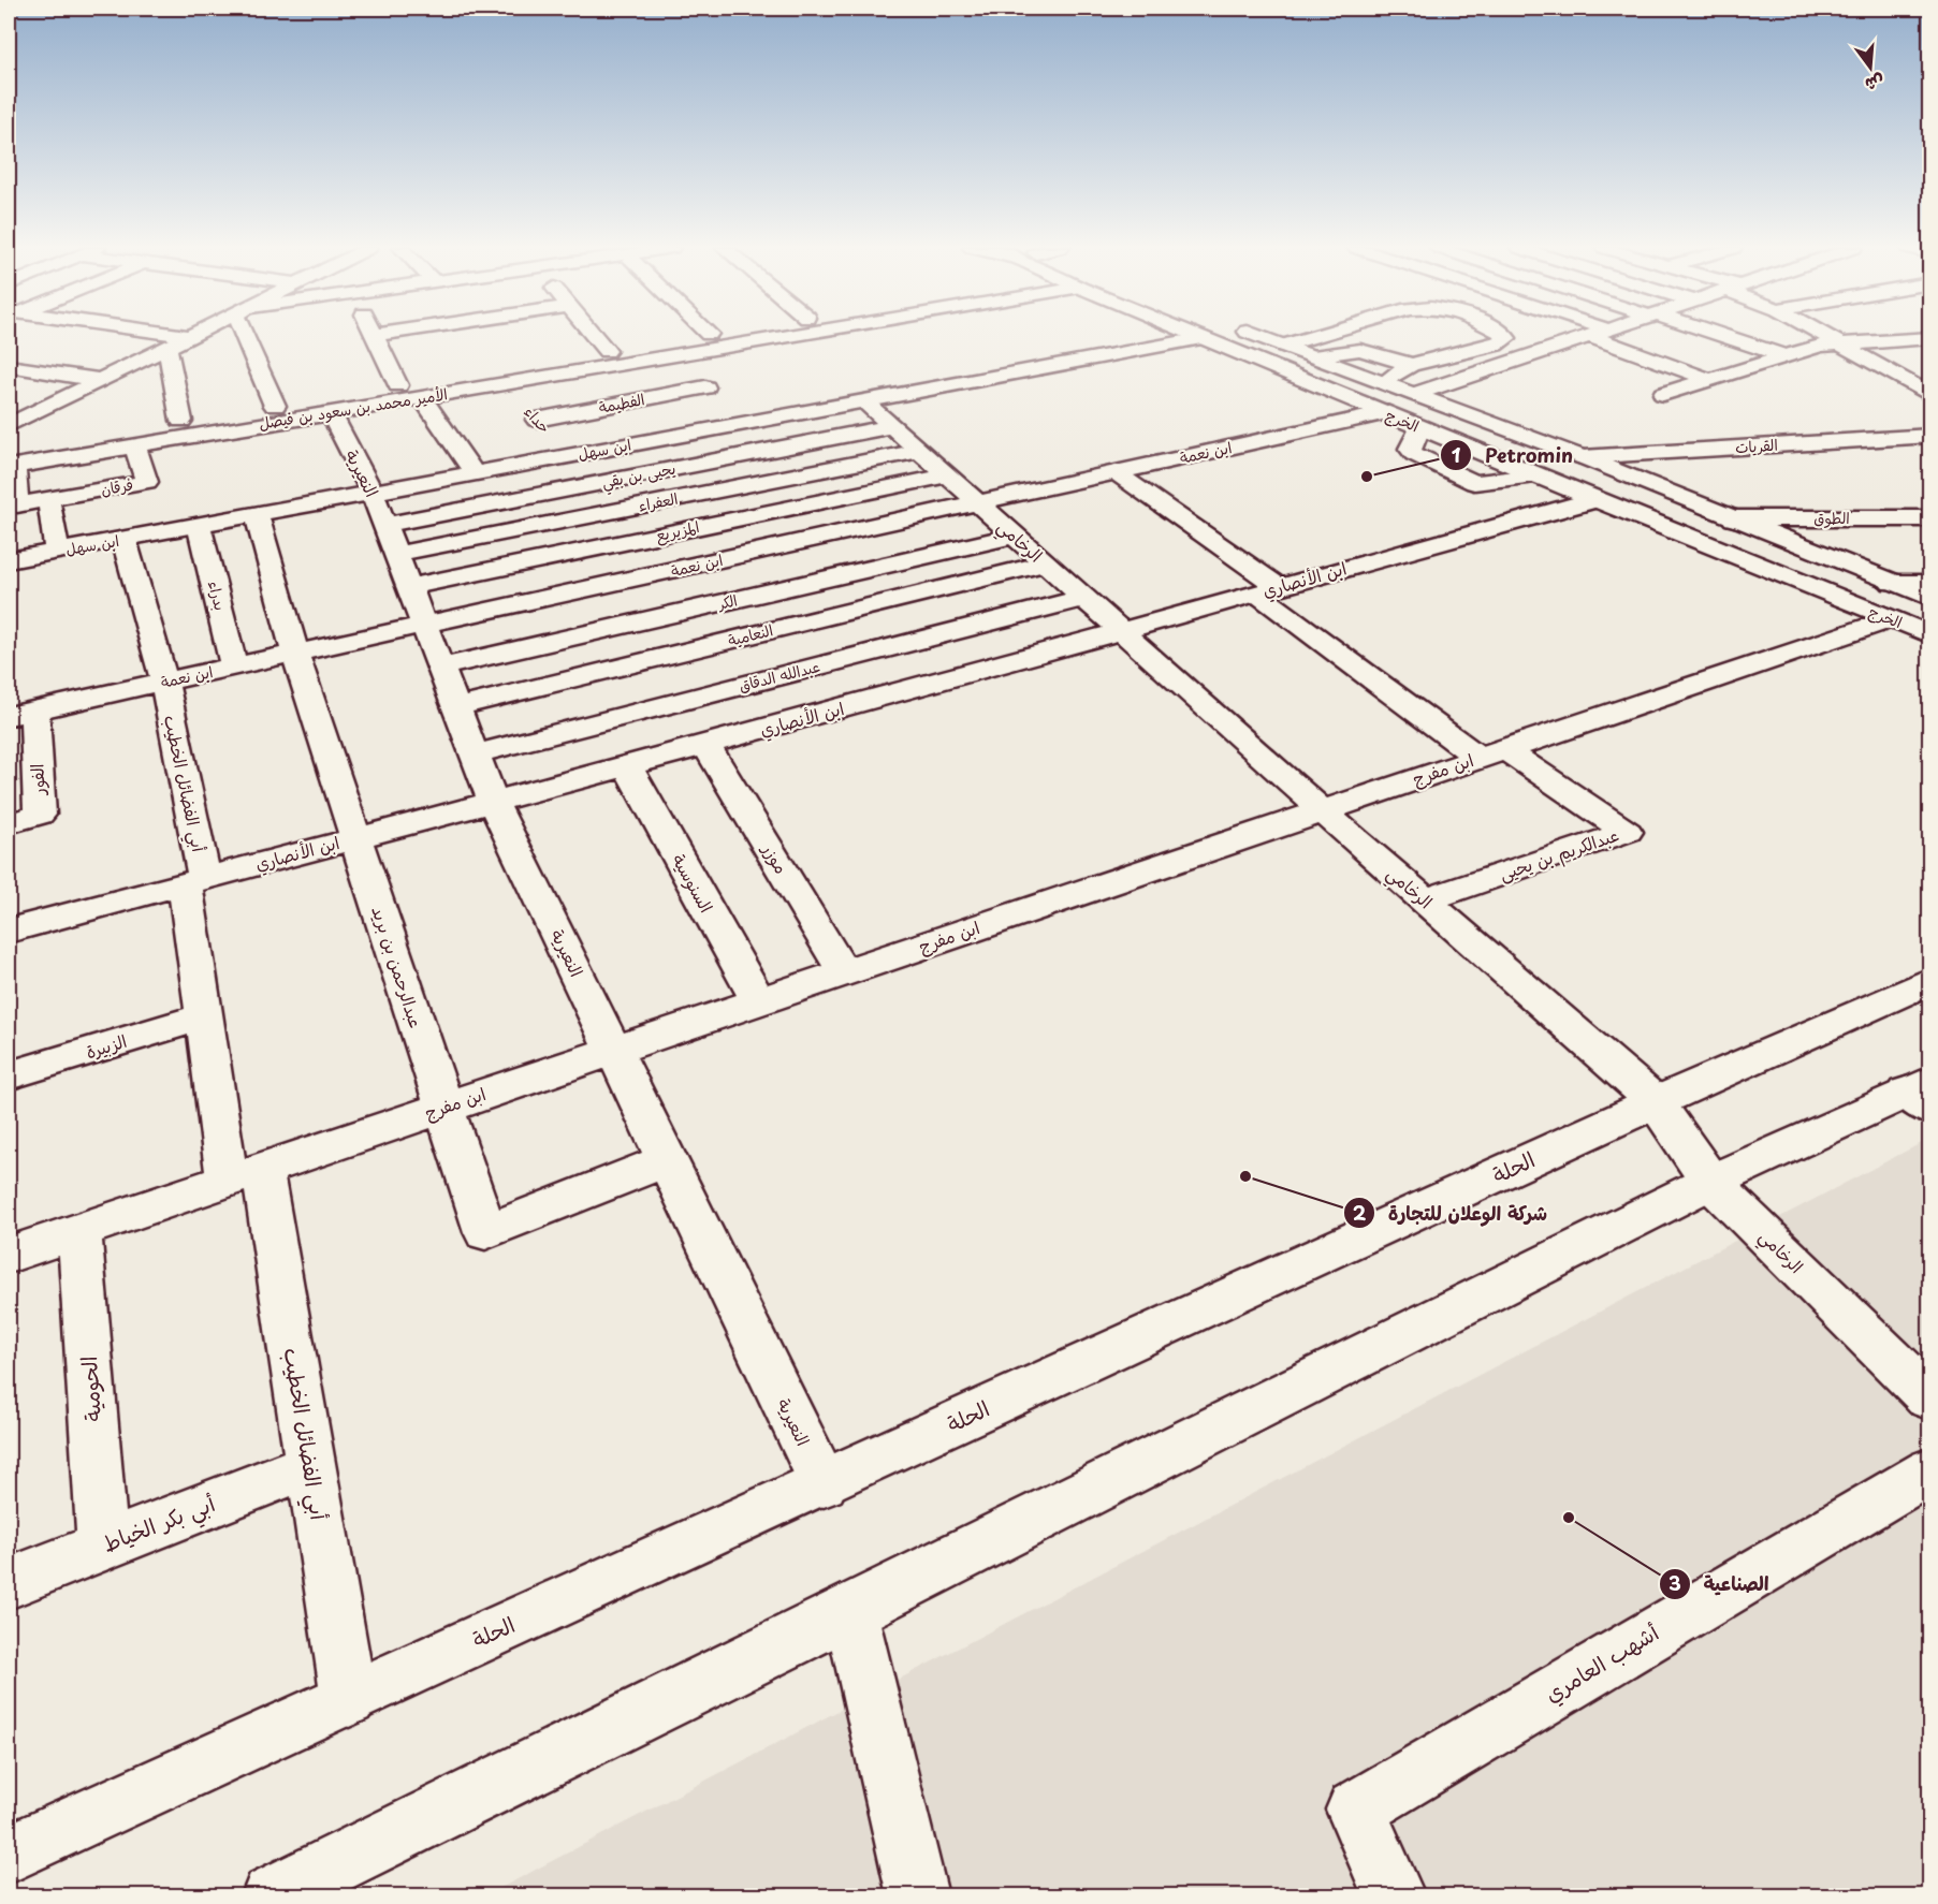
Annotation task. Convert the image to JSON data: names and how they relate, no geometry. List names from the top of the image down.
{
  "streets": {
    "main road": [
      "الفطيمة",
      "الأمير محمد بن سعود بن فيصل",
      "حداء",
      "الخرج",
      "القريات",
      "ابن سهل",
      "ابن نعمة",
      "النعيرية",
      "يحيى بن بقي",
      "فرقان",
      "العفراء",
      "الطوق",
      "المزيريع",
      "الرخامي",
      "ابن الأنصاري",
      "بدراء",
      "الكر",
      "النعامية",
      "عبدالله الدقاق",
      "ابن مفرج",
      "الفور",
      "أبي الفضائل الخطيب",
      "عبدالكريم بن يحيى",
      "موزر",
      "السنوسية",
      "عبدالرحمن بن بريد",
      "الزبيرة",
      "الحلة",
      "الحومية",
      "أبي بكر الخياط",
      "أشهب العامري"
    ]
  },
  "crossings": [
    ["الفطيمة", "حداء"],
    ["الفطيمة", "ابن سهل"],
    ["الأمير محمد بن سعود بن فيصل", "حداء"],
    ["الأمير محمد بن سعود بن فيصل", "النعيرية"],
    ["الأمير محمد بن سعود بن فيصل", "فرقان"],
    ["حداء", "ابن سهل"],
    ["الخرج", "ابن سهل"],
    ["الخرج", "ابن نعمة"],
    ["الخرج", "ابن الأنصاري"],
    ["الخرج", "ابن مفرج"],
    ["ابن سهل", "النعيرية"],
    ["ابن سهل", "الرخامي"],
    ["ابن سهل", "بدراء"],
    ["ابن سهل", "أبي الفضائل الخطيب"],
    ["ابن سهل", "عبدالرحمن بن بريد"],
    ["ابن نعمة", "النعيرية"],
    ["ابن نعمة", "الرخامي"],
    ["ابن نعمة", "بدراء"],
    ["ابن نعمة", "الفور"],
    ["ابن نعمة", "أبي الفضائل الخطيب"],
    ["ابن نعمة", "عبدالكريم بن يحيى"],
    ["ابن نعمة", "عبدالرحمن بن بريد"],
    ["النعيرية", "يحيى بن بقي"],
    ["النعيرية", "العفراء"],
    ["النعيرية", "المزيريع"],
    ["النعيرية", "ابن الأنصاري"],
    ["النعيرية", "الكر"],
    ["النعيرية", "النعامية"],
    ["النعيرية", "عبدالله الدقاق"],
    ["النعيرية", "ابن مفرج"],
    ["النعيرية", "عبدالرحمن بن بريد"],
    ["النعيرية", "الحلة"],
    ["يحيى بن بقي", "العفراء"],
    ["يحيى بن بقي", "الرخامي"],
    ["العفراء", "الرخامي"],
    ["المزيريع", "الرخامي"],
    ["الرخامي", "ابن الأنصاري"],
    ["الرخامي", "الكر"],
    ["الرخامي", "النعامية"],
    ["الرخامي", "عبدالله الدقاق"],
    ["الرخامي", "ابن مفرج"],
    ["الرخامي", "عبدالكريم بن يحيى"],
    ["الرخامي", "الحلة"],
    ["ابن الأنصاري", "أبي الفضائل الخطيب"],
    ["ابن الأنصاري", "عبدالكريم بن يحيى"],
    ["ابن الأنصاري", "موزر"],
    ["ابن الأنصاري", "السنوسية"],
    ["ابن الأنصاري", "عبدالرحمن بن بريد"],
    ["ابن مفرج", "أبي الفضائل الخطيب"],
    ["ابن مفرج", "عبدالكريم بن يحيى"],
    ["ابن مفرج", "موزر"],
    ["ابن مفرج", "السنوسية"],
    ["ابن مفرج", "عبدالرحمن بن بريد"],
    ["ابن مفرج", "الحومية"],
    ["أبي الفضائل الخطيب", "الزبيرة"],
    ["أبي الفضائل الخطيب", "الحلة"],
    ["أبي الفضائل الخطيب", "أبي بكر الخياط"],
    ["الحومية", "أبي بكر الخياط"]
  ],
  "places": ["Petromin", "شركة الوعلان للتجارة", "الصناعية"],
  "north": "bottom"
}
